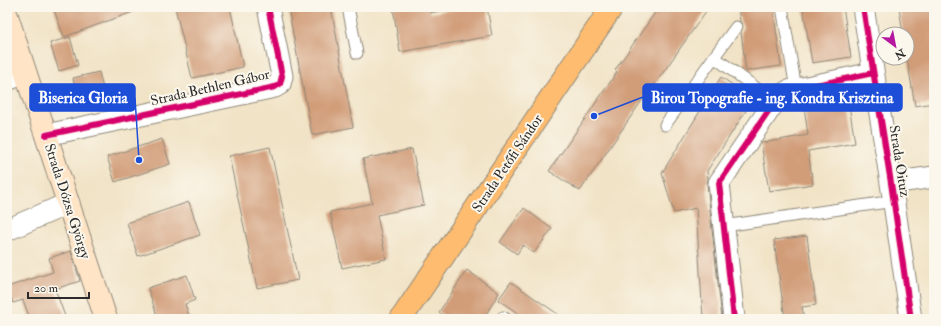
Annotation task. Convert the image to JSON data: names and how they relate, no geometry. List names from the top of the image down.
{
  "streets": {
    "main road": ["Strada Petőfi Sándor", "Strada Dózsa György"],
    "street": ["Strada Bethlen Gábor", "Strada Oituz"]
  },
  "crossings": [
    ["Strada Bethlen Gábor", "Strada Dózsa György"]
  ],
  "places": ["Birou Topografie - ing. Kondra Krisztina", "Biserica Gloria"],
  "scale_bar": "20 m",
  "north": "bottom right"
}
